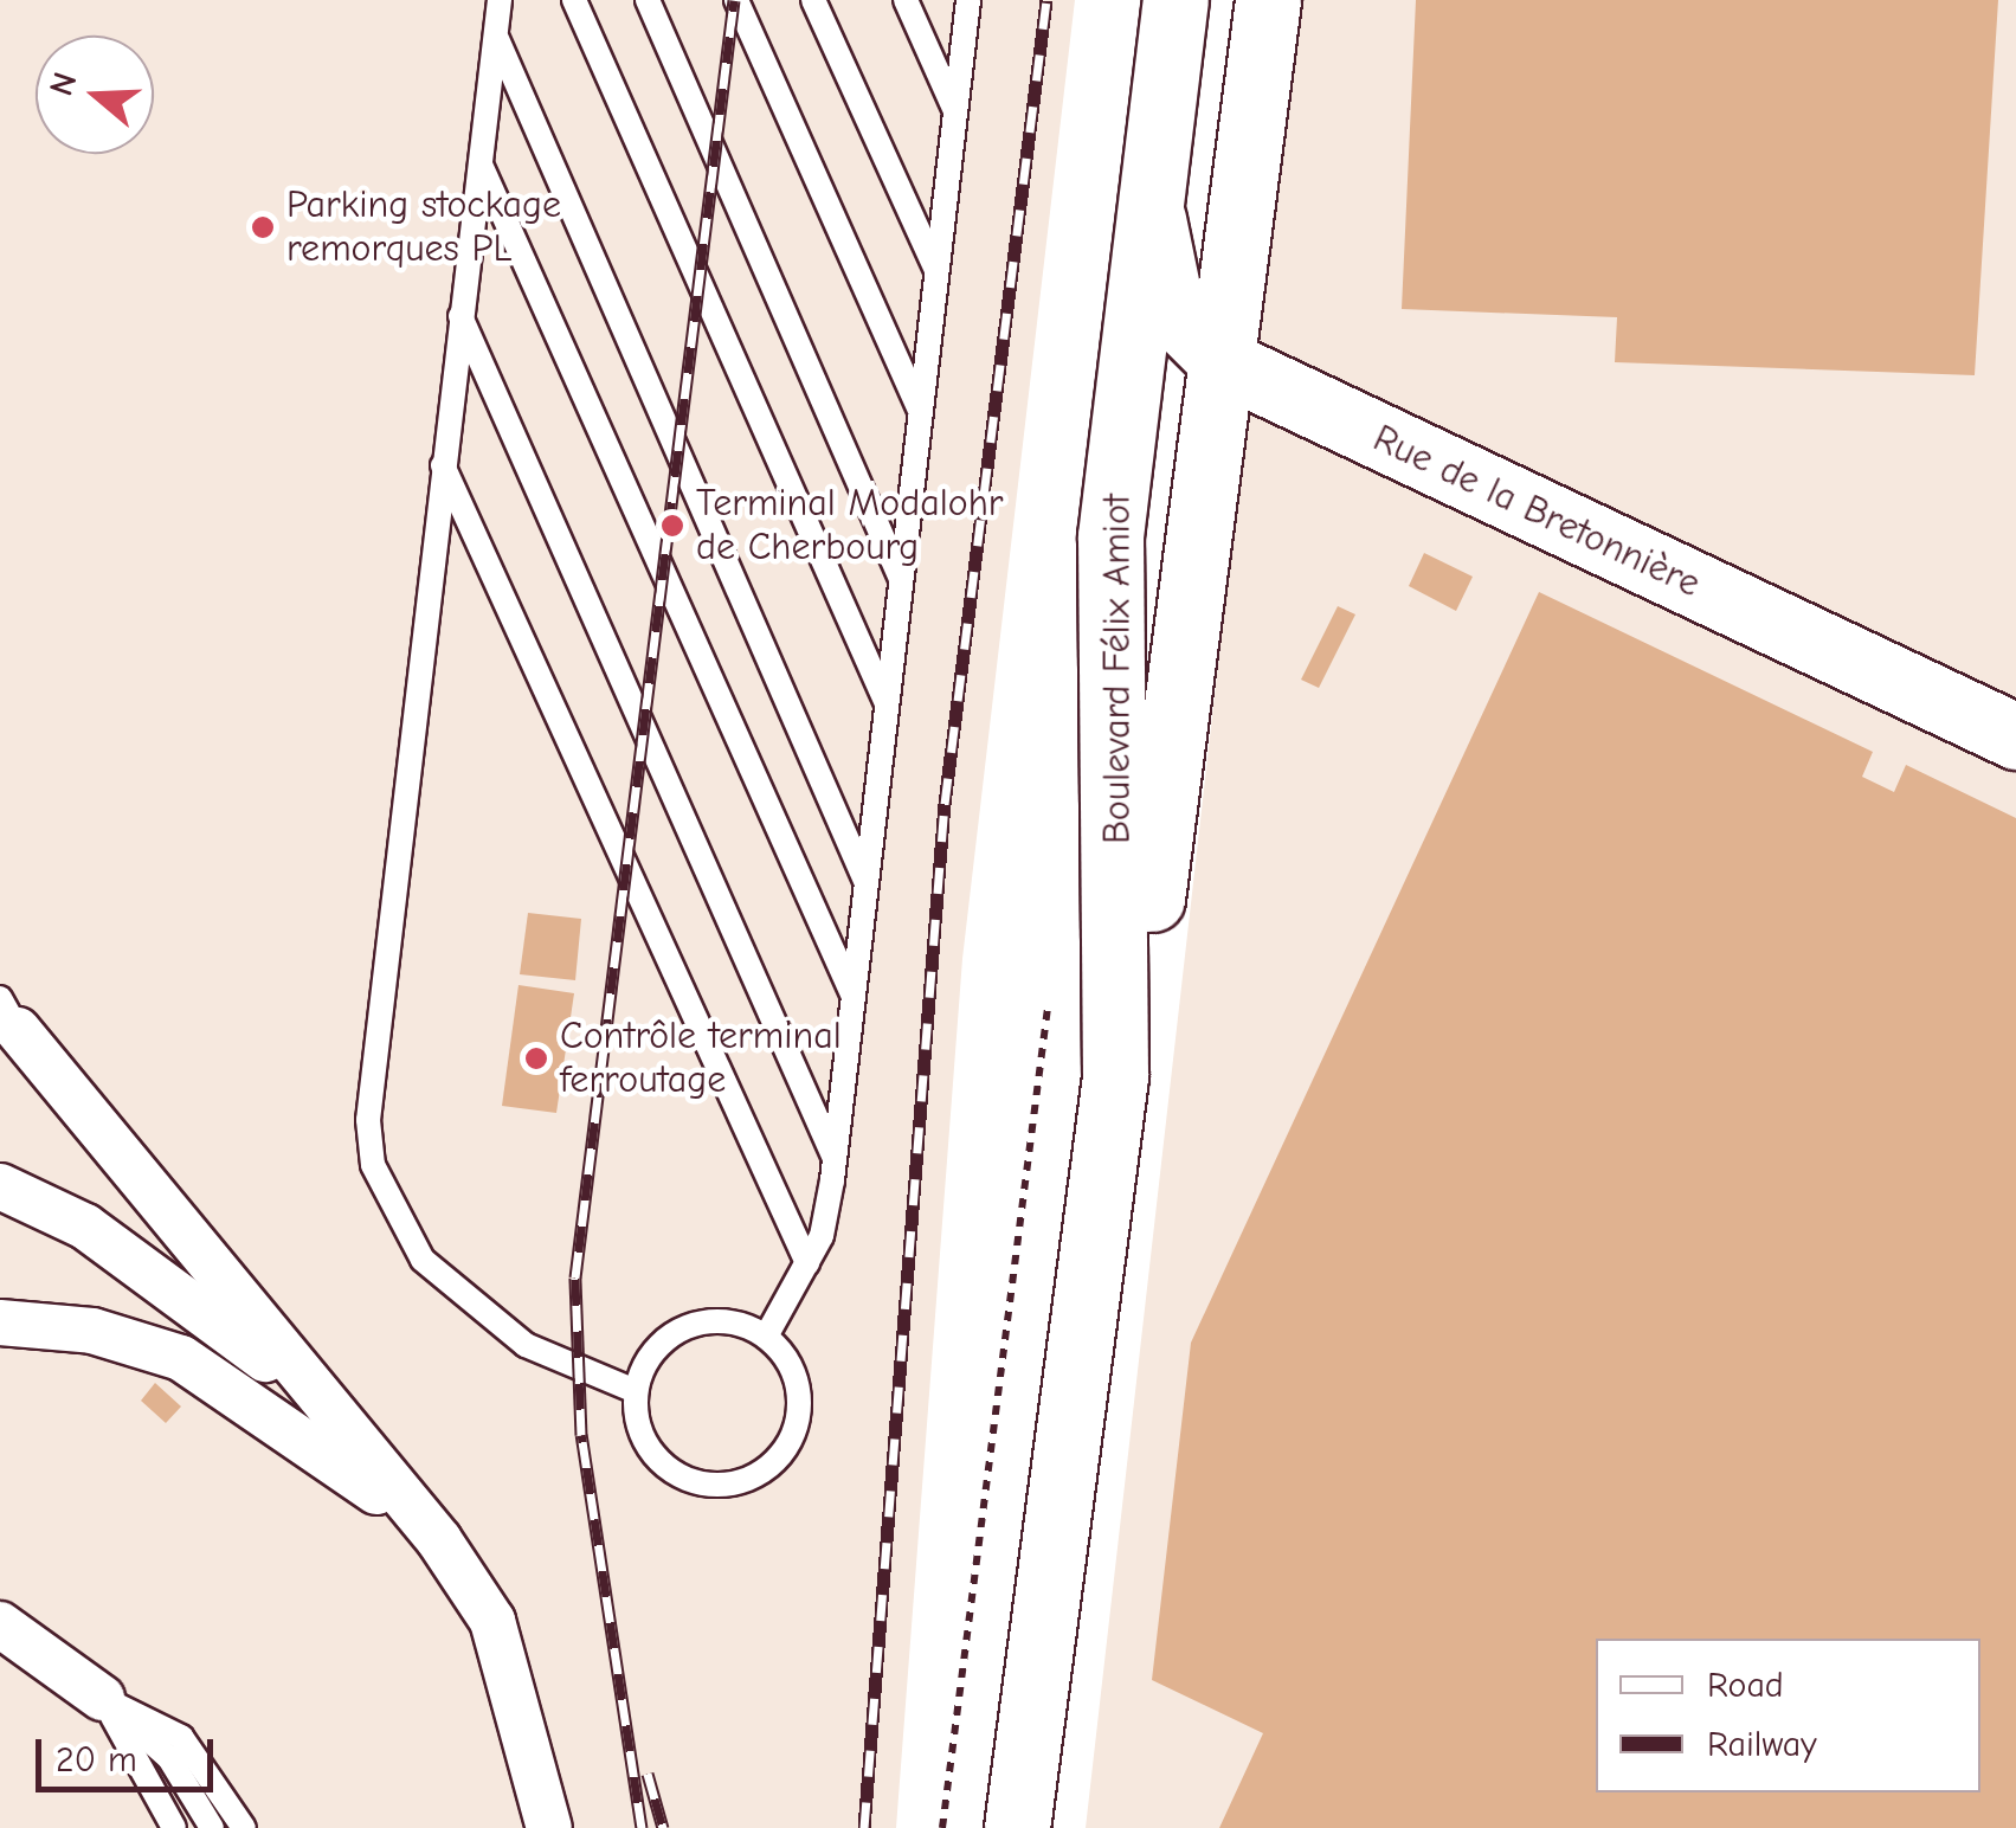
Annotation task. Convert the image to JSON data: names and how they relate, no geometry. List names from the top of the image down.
{
  "streets": {
    "main road": ["Rue de la Bretonnière", "Boulevard Félix Amiot"]
  },
  "crossings": [
    ["Rue de la Bretonnière", "Boulevard Félix Amiot"]
  ],
  "places": ["Parking stockage remorques PL", "Terminal Modalohr de Cherbourg", "Contrôle terminal ferroutage"],
  "legend": ["Road", "Railway"],
  "scale_bar": "20 m",
  "north": "left"
}
